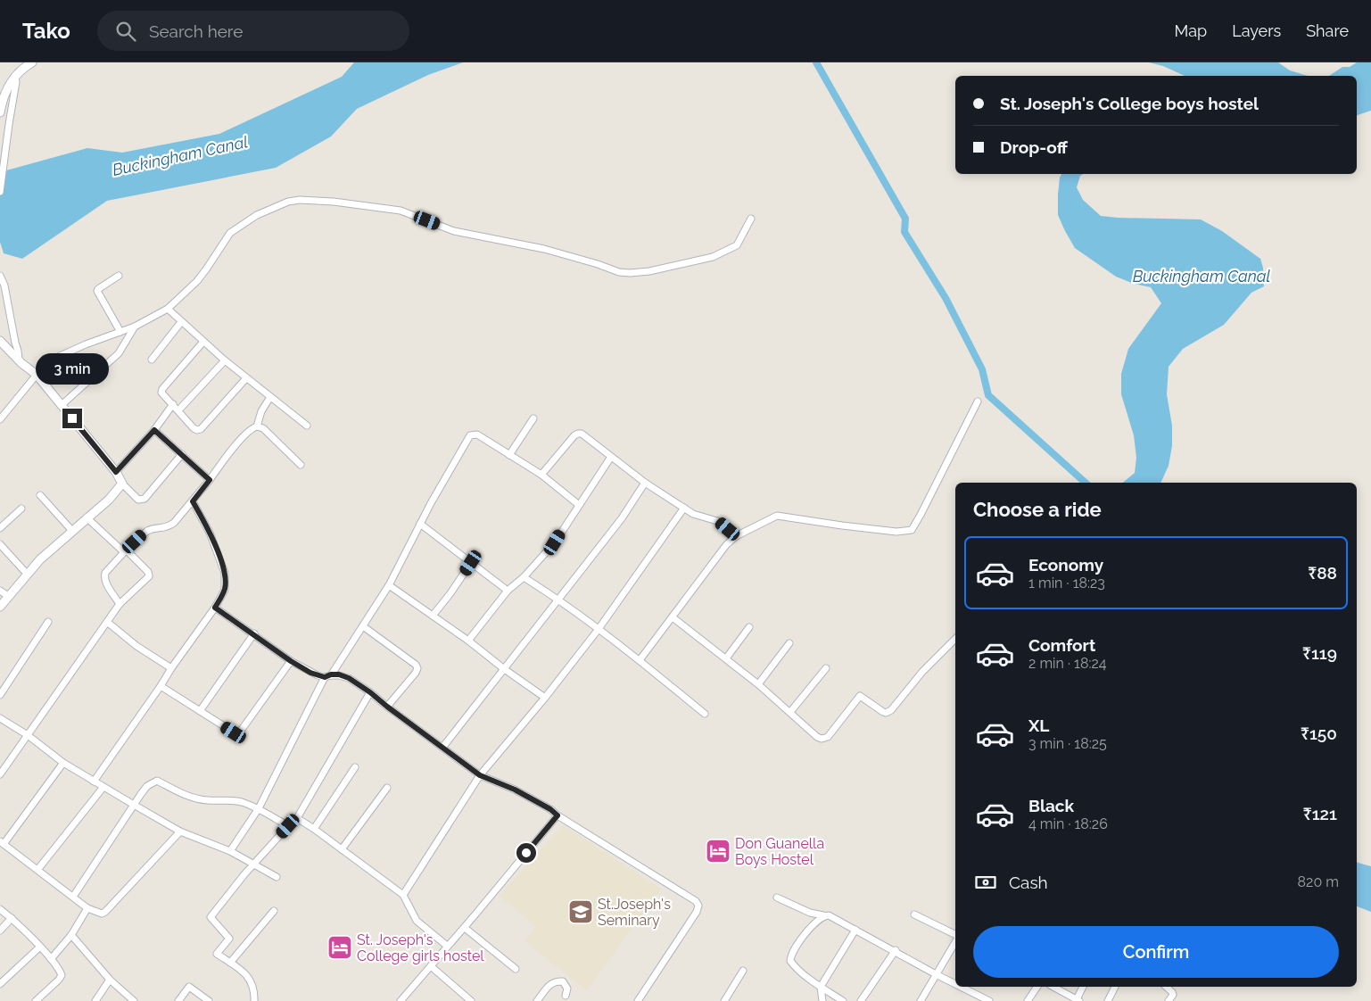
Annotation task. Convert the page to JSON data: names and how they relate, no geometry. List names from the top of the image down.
{
  "water": ["Buckingham Canal"],
  "places": {
    "hotel": ["Don Guanella Boys Hostel", "St. Joseph's College girls hostel"],
    "school or university": ["St.Joseph's Seminary"]
  },
  "page": {
    "header": "Tako",
    "search": "Search here",
    "nav": ["Map", "Layers", "Share"],
    "banner": ["St. Joseph's College boys hostel", "Drop-off"],
    "bubble": "3 min",
    "heading": "Choose a ride",
    "list": [
      {
        "name": "Economy",
        "note": "1 min · 18:23",
        "value": "₹88"
      },
      {
        "name": "Comfort",
        "note": "2 min · 18:24",
        "value": "₹119"
      },
      {
        "name": "XL",
        "note": "3 min · 18:25",
        "value": "₹150"
      },
      {
        "name": "Black",
        "note": "4 min · 18:26",
        "value": "₹121"
      }
    ],
    "pay": ["Cash", "820 m"],
    "buttons": "Confirm"
  }
}
